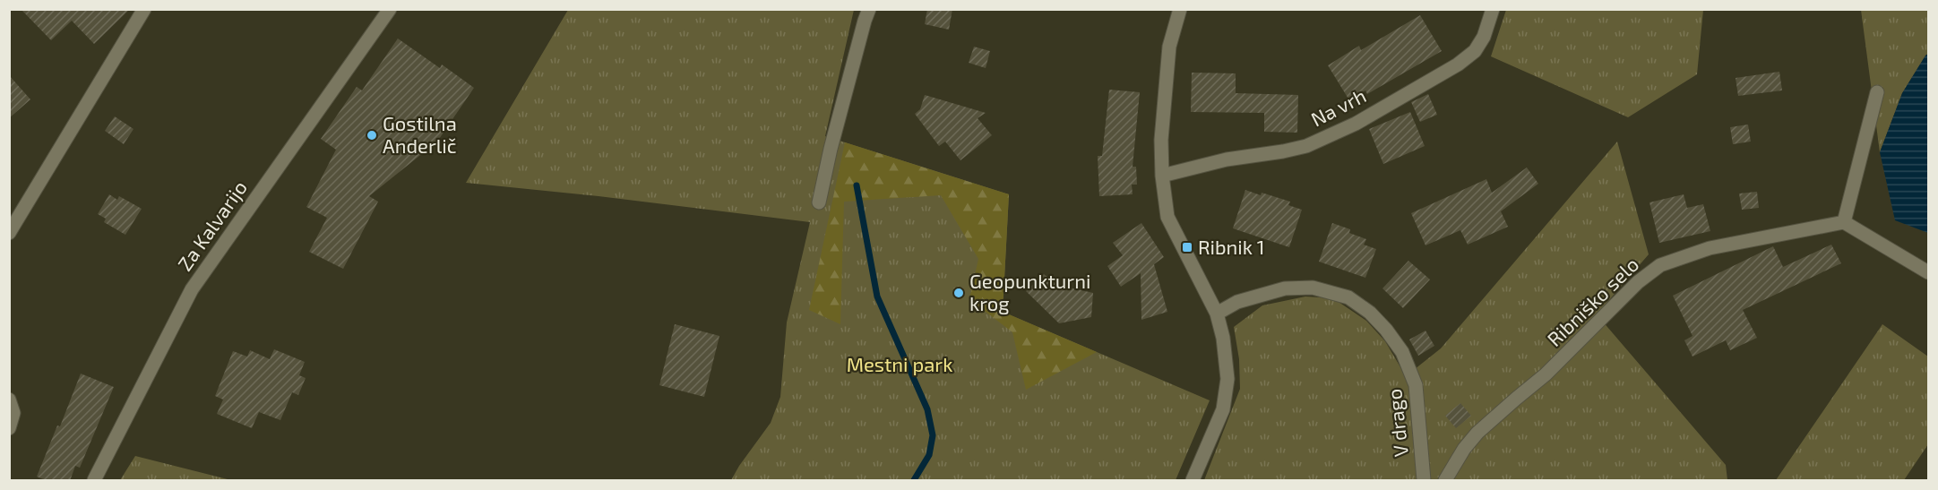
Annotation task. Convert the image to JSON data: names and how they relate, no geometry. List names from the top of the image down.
{
  "streets": {
    "street": [
      "Na vrh",
      "Za Kalvarijo",
      "Ribniško selo",
      "V drago"
    ]
  },
  "parks": ["Mestni park"],
  "places": {
    "other": ["Gostilna Anderlič", "Geopunkturni krog"],
    "transit": ["Ribnik 1"]
  }
}
